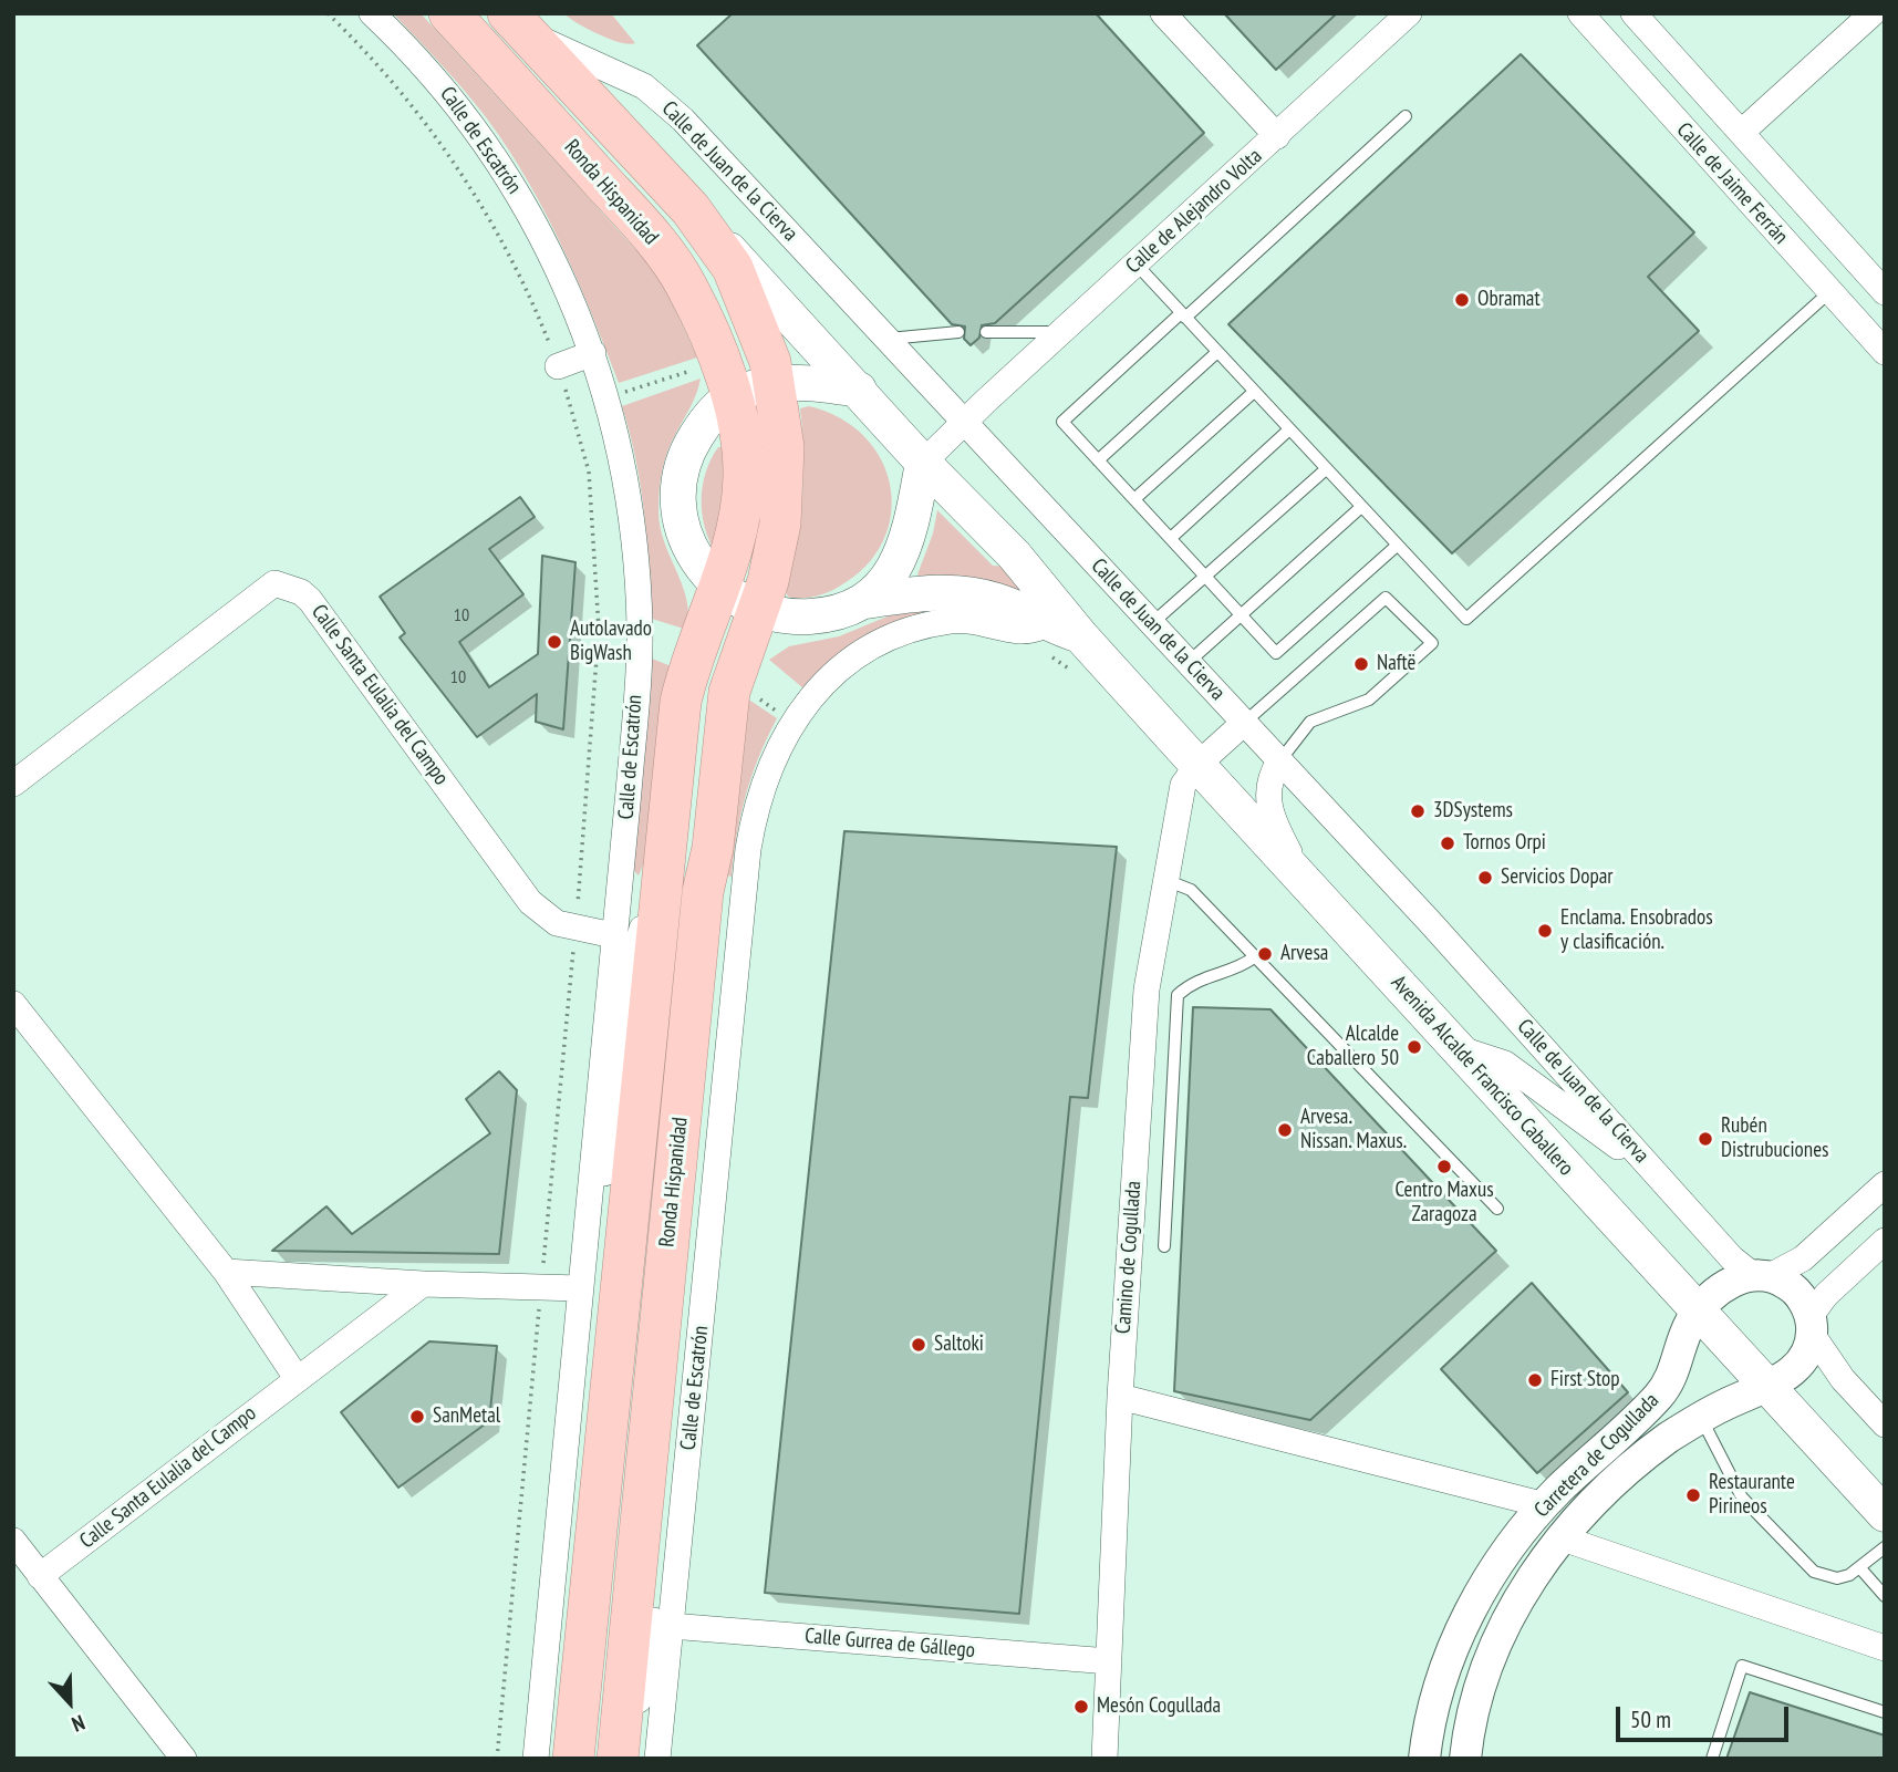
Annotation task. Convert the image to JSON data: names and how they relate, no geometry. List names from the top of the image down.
{
  "streets": {
    "highway": ["Ronda Hispanidad"],
    "main road": ["Avenida Alcalde Francisco Caballero"],
    "street": [
      "Calle de Escatrón",
      "Calle de Juan de la Cierva",
      "Calle de Jaime Ferrán",
      "Calle de Alejandro Volta",
      "Calle Santa Eulalia del Campo",
      "Camino de Cogullada",
      "Carretera de Cogullada",
      "Calle Gurrea de Gállego"
    ]
  },
  "crossings": [
    ["Calle de Escatrón", "Ronda Hispanidad"],
    ["Calle de Escatrón", "Calle Santa Eulalia del Campo"],
    ["Calle de Escatrón", "Avenida Alcalde Francisco Caballero"],
    ["Calle de Escatrón", "Calle Gurrea de Gállego"],
    ["Calle de Juan de la Cierva", "Ronda Hispanidad"],
    ["Calle de Juan de la Cierva", "Calle de Alejandro Volta"],
    ["Calle de Juan de la Cierva", "Carretera de Cogullada"],
    ["Ronda Hispanidad", "Calle de Alejandro Volta"],
    ["Ronda Hispanidad", "Avenida Alcalde Francisco Caballero"],
    ["Calle de Alejandro Volta", "Avenida Alcalde Francisco Caballero"],
    ["Avenida Alcalde Francisco Caballero", "Camino de Cogullada"],
    ["Avenida Alcalde Francisco Caballero", "Carretera de Cogullada"],
    ["Camino de Cogullada", "Calle Gurrea de Gállego"]
  ],
  "places": [
    "Obramat",
    "Autolavado BigWash",
    "Naftë",
    "3DSystems",
    "Tornos Orpi",
    "Servicios Dopar",
    "Enclama. Ensobrados y clasificación.",
    "Arvesa",
    "Alcalde Caballero 50",
    "Arvesa. Nissan. Maxus.",
    "Rubén Distrubuciones",
    "Centro Maxus Zaragoza",
    "Saltoki",
    "First Stop",
    "SanMetal",
    "Restaurante Pirineos",
    "Mesón Cogullada"
  ],
  "house_numbers": ["10", "10"],
  "scale_bar": "50 m",
  "north": "bottom"
}
